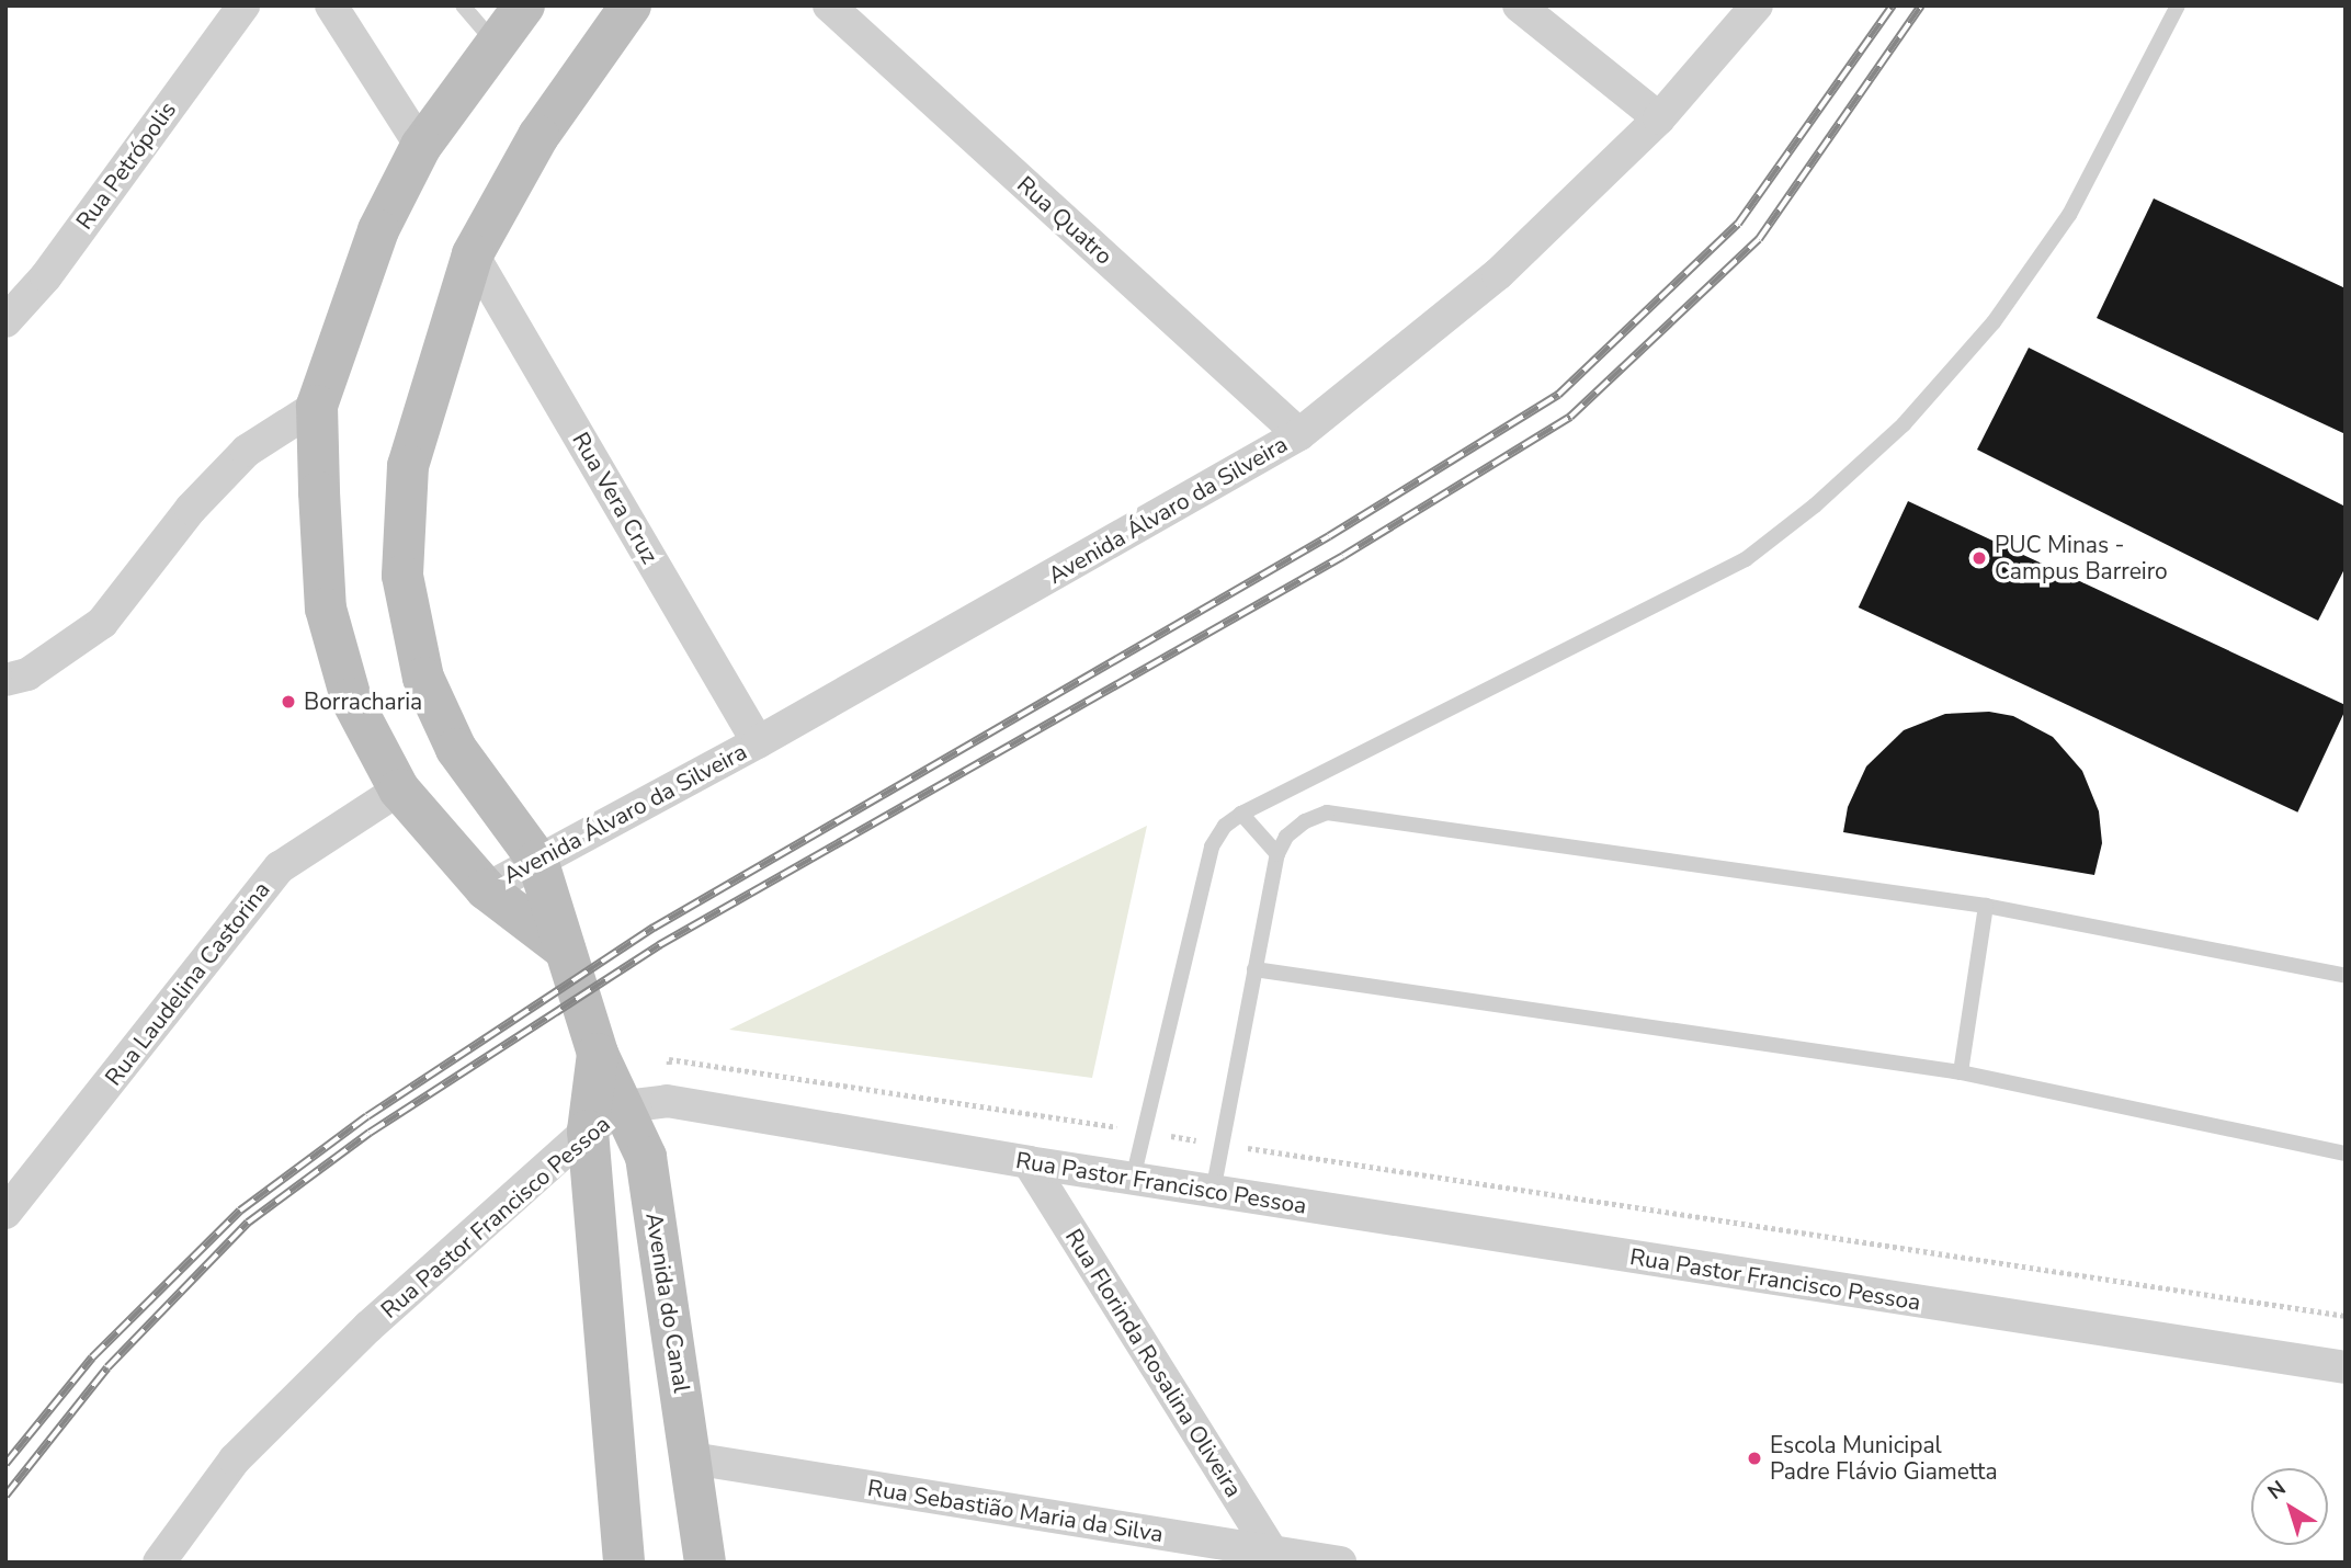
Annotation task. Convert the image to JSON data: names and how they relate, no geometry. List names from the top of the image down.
{
  "streets": {
    "main road": ["Avenida do Canal"],
    "street": [
      "Rua Petrópolis",
      "Rua Quatro",
      "Rua Vera Cruz",
      "Avenida Álvaro da Silveira",
      "Rua Laudelina Castorina",
      "Rua Pastor Francisco Pessoa",
      "Rua Florinda Rosalina Oliveira",
      "Rua Sebastião Maria da Silva"
    ]
  },
  "crossings": [
    ["Rua Quatro", "Avenida Álvaro da Silveira"],
    ["Rua Vera Cruz", "Avenida Álvaro da Silveira"],
    ["Avenida Álvaro da Silveira", "Avenida do Canal"],
    ["Rua Pastor Francisco Pessoa", "Avenida do Canal"],
    ["Rua Pastor Francisco Pessoa", "Rua Florinda Rosalina Oliveira"],
    ["Avenida do Canal", "Rua Sebastião Maria da Silva"],
    ["Rua Florinda Rosalina Oliveira", "Rua Sebastião Maria da Silva"]
  ],
  "places": ["PUC Minas - Campus Barreiro", "Borracharia", "Escola Municipal Padre Flávio Giametta"],
  "north": "top left"
}
